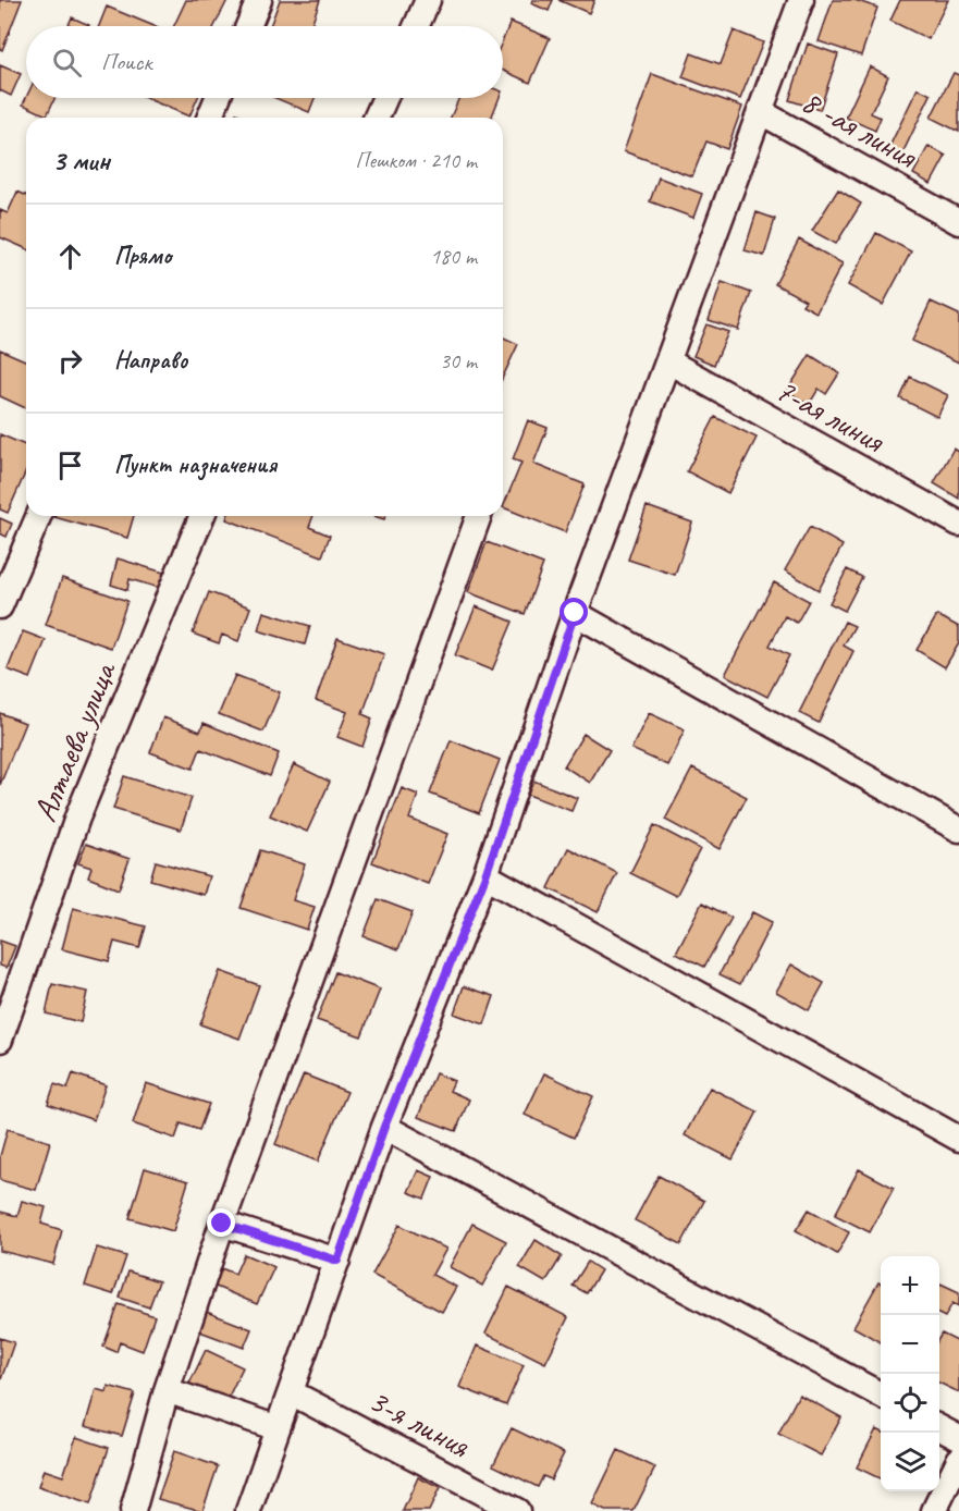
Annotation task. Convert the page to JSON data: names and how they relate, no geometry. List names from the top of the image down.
{
  "streets": {
    "street": [
      "8 -ая линия",
      "7-ая линия",
      "Алтаева улица",
      "3-я линия"
    ]
  },
  "page": {
    "search": "Поиск",
    "heading": ["3 мин", "Пешком · 210 m"],
    "list": [
      ["Прямо", "180 m"],
      ["Направо", "30 m"],
      "Пункт назначения"
    ],
    "map_buttons": ["+", "−"]
  }
}
